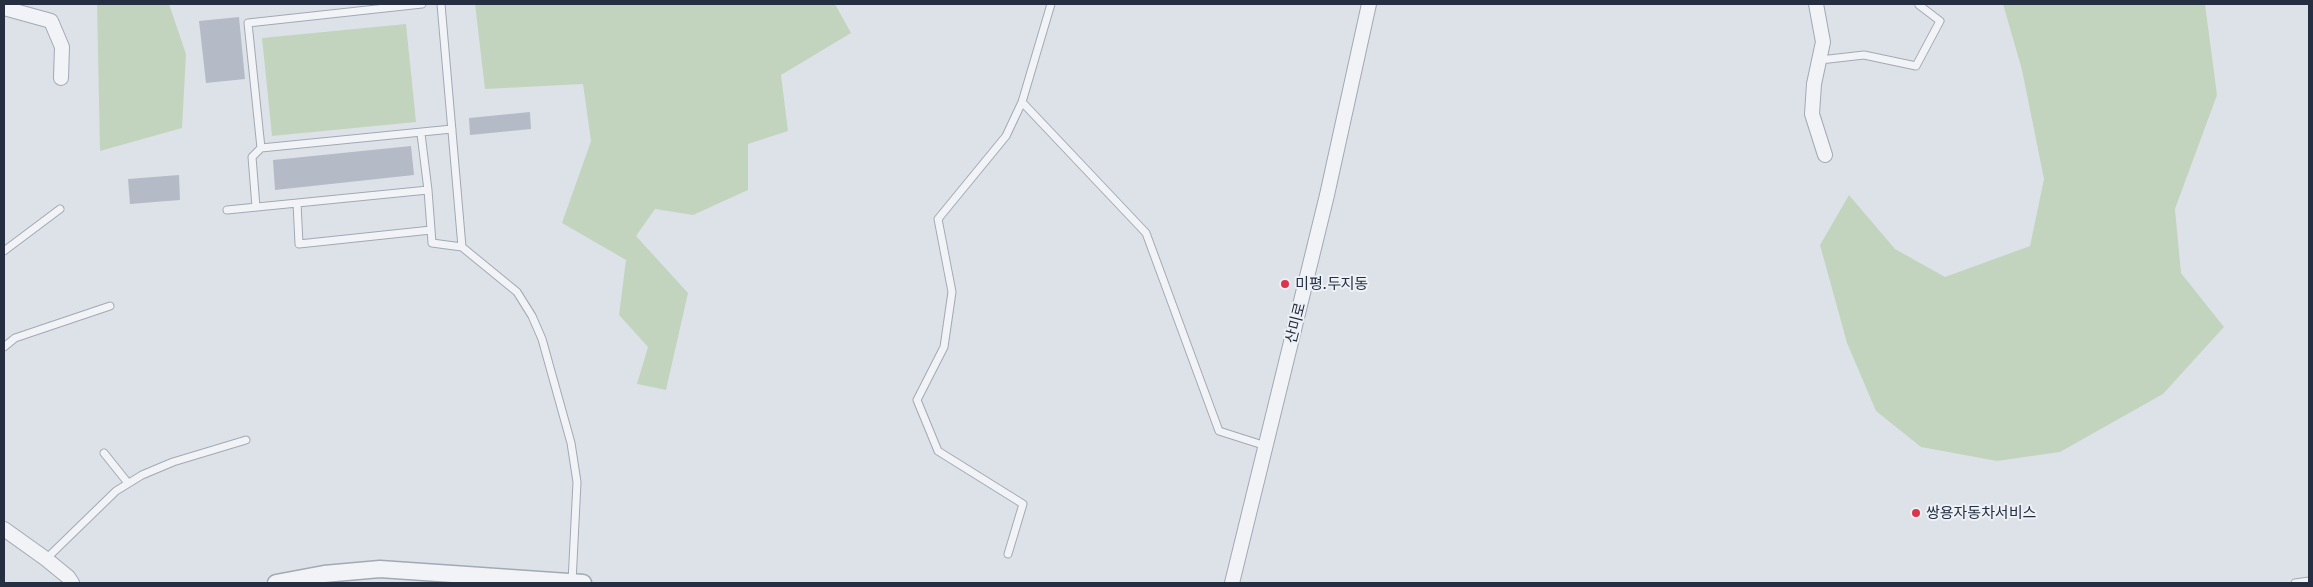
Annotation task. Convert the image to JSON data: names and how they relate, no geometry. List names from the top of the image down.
{
  "streets": {
    "street": ["산미로"]
  },
  "places": ["미평.두지동", "쌍용자동차서비스"]
}
